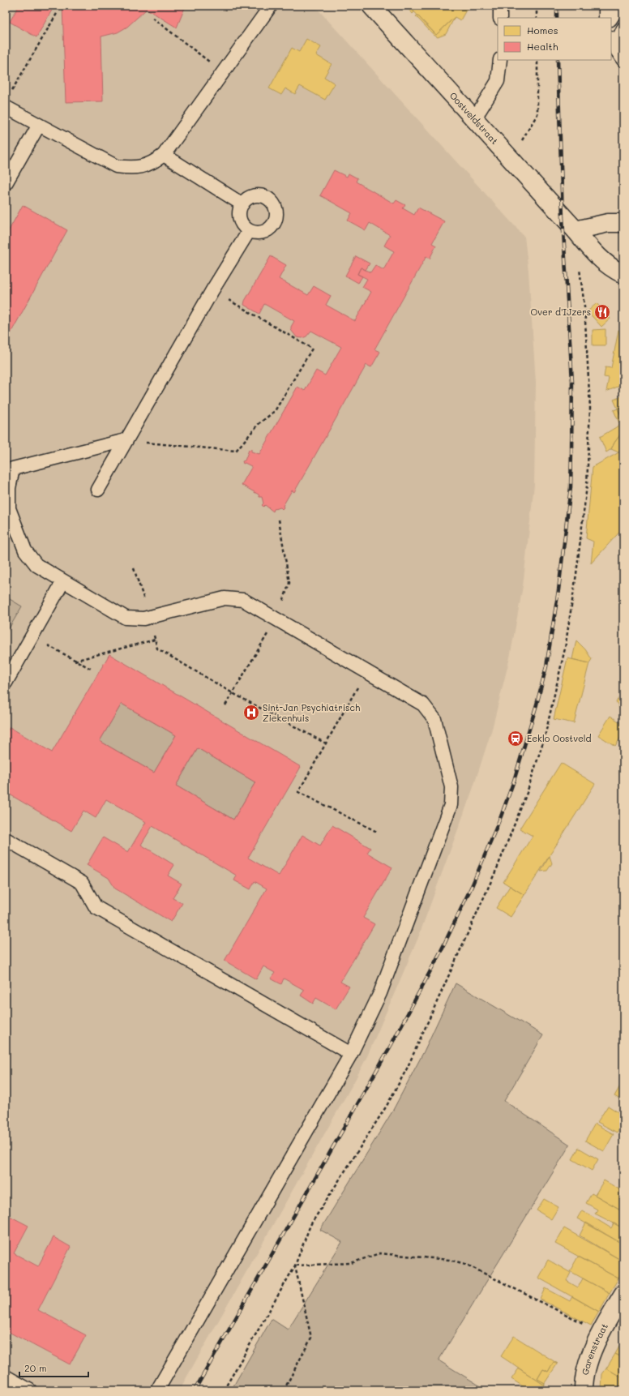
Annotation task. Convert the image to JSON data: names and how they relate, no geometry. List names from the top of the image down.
{
  "streets": {
    "street": ["Oostveldstraat", "Garenstraat"]
  },
  "places": {
    "restaurant": ["Over d'IJzers"],
    "hospital": ["Sint-Jan Psychiatrisch Ziekenhuis"],
    "station": ["Eeklo Oostveld"]
  },
  "legend": ["Homes", "Health"],
  "scale_bar": "20 m"
}
